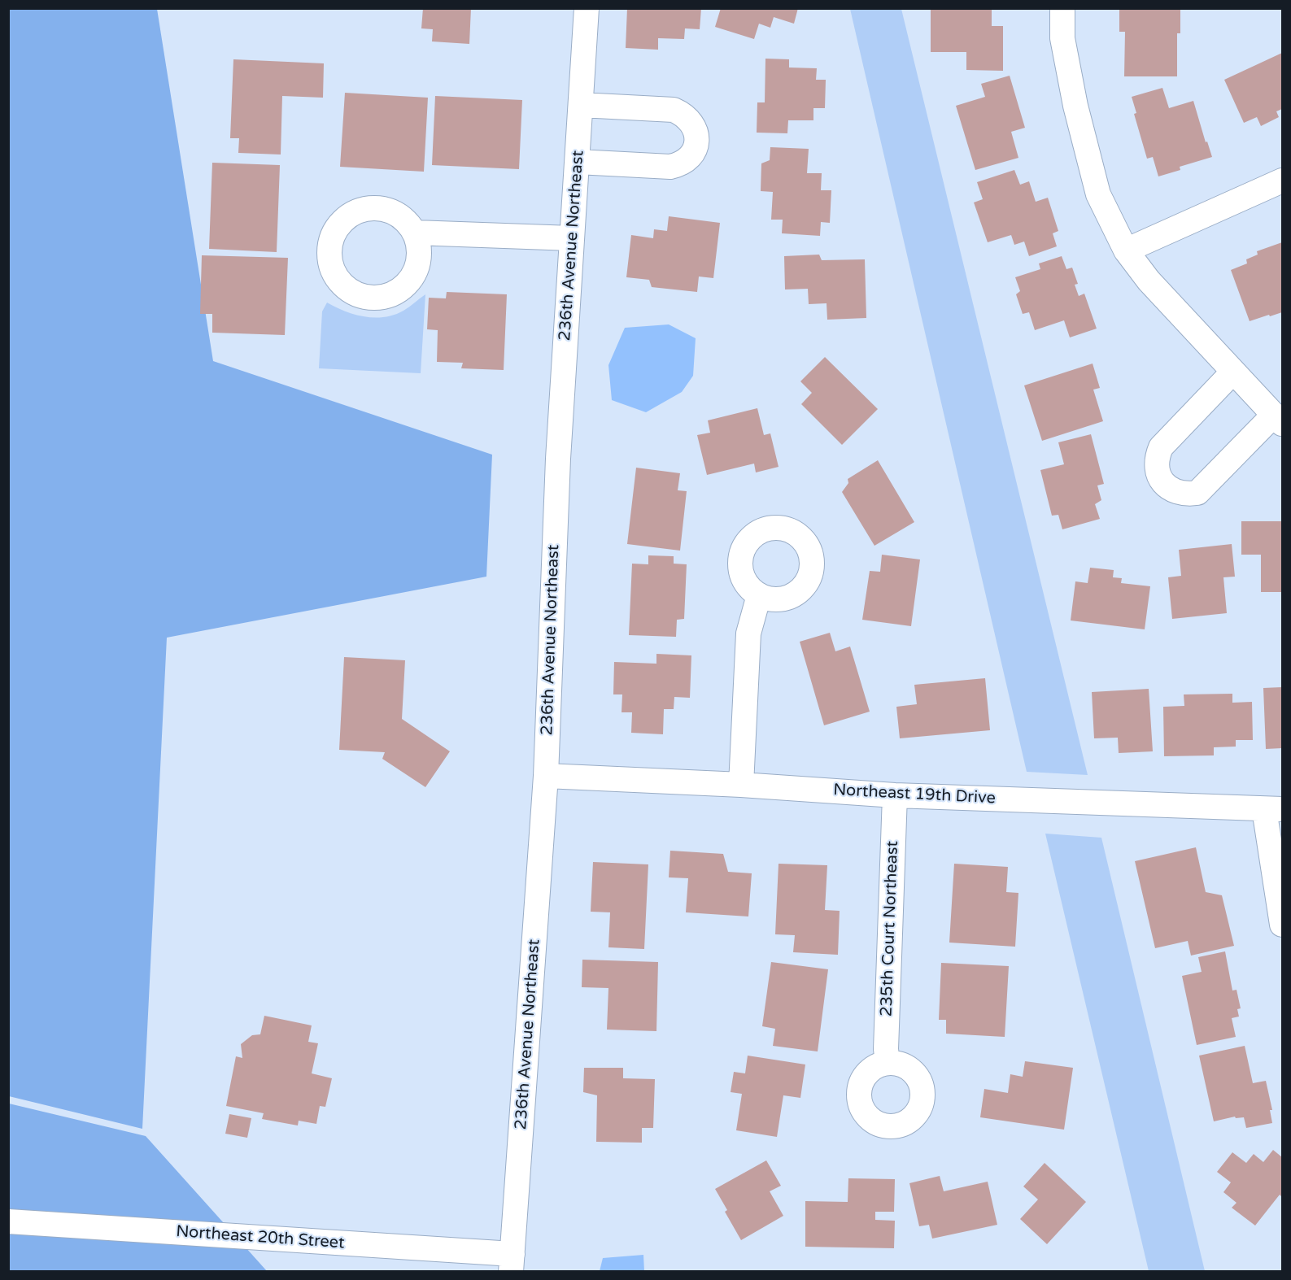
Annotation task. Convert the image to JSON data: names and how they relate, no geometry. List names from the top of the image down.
{
  "streets": {
    "street": [
      "236th Avenue Northeast",
      "Northeast 19th Drive",
      "235th Court Northeast",
      "Northeast 20th Street"
    ]
  },
  "crossings": [
    ["236th Avenue Northeast", "Northeast 19th Drive"],
    ["236th Avenue Northeast", "Northeast 20th Street"],
    ["Northeast 19th Drive", "235th Court Northeast"]
  ]
}
